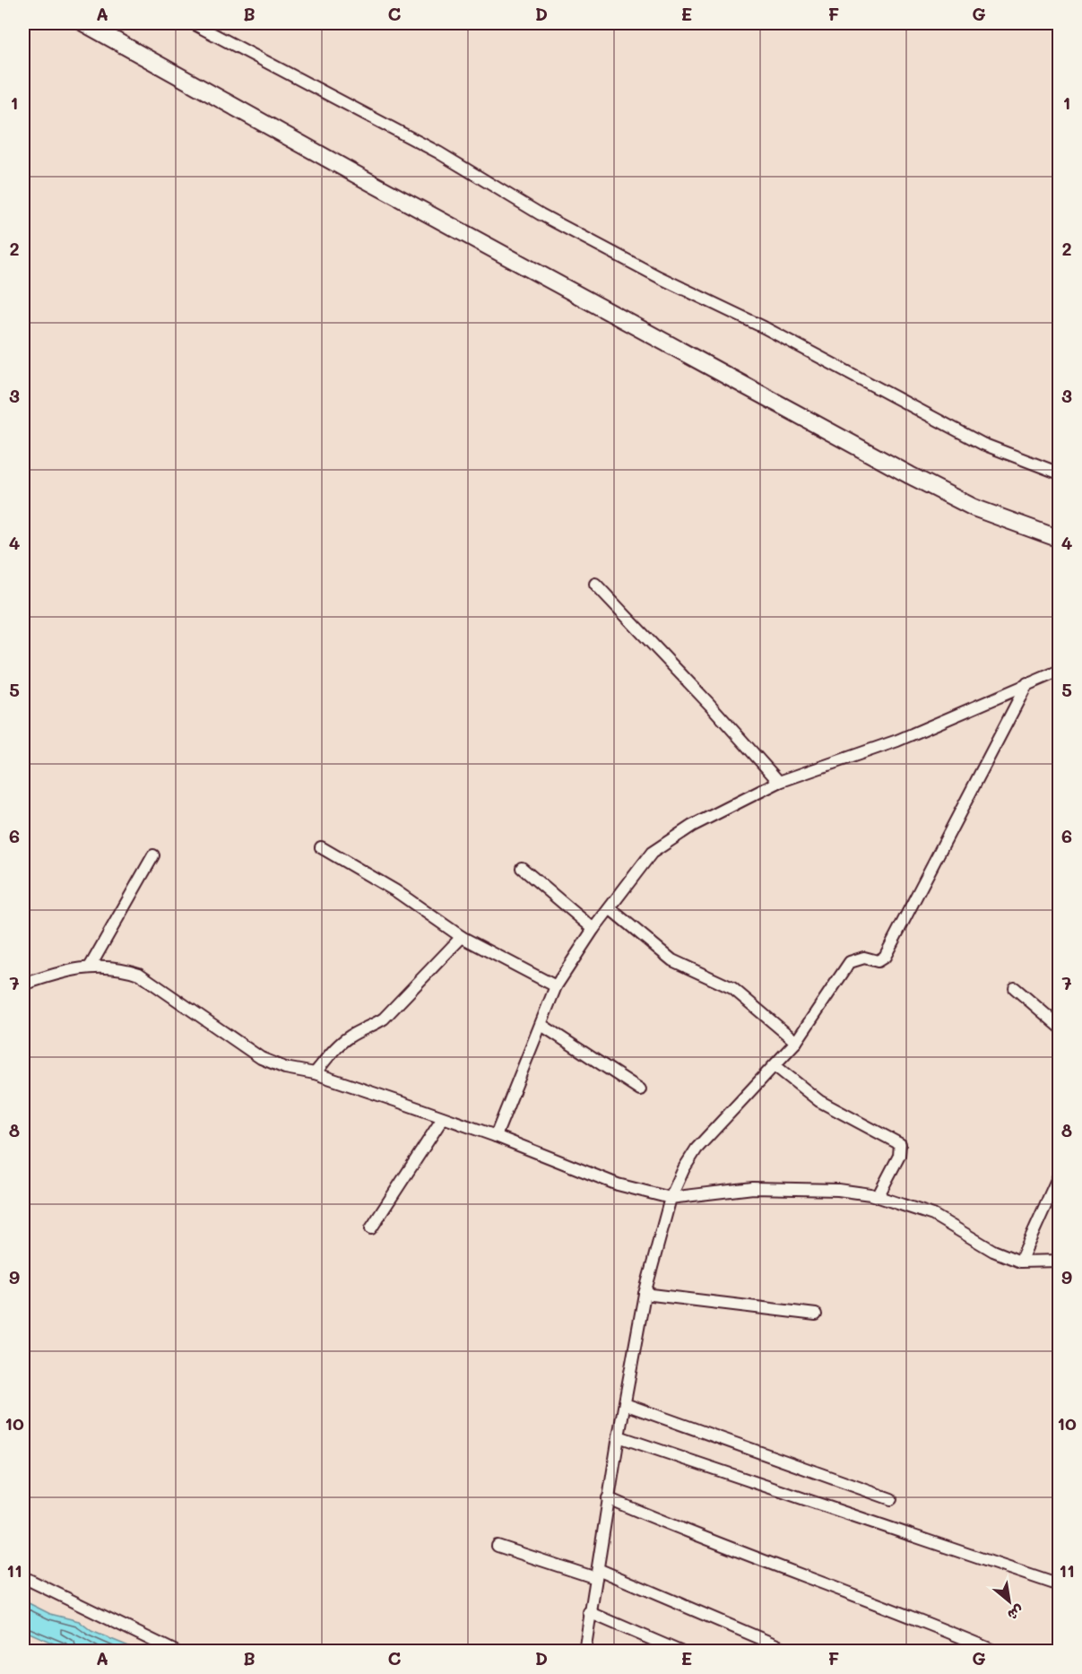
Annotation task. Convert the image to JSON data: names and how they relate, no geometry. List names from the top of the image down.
{
  "north": "bottom right",
  "grid": {
    "columns": [
      "A",
      "B",
      "C",
      "D",
      "E",
      "F",
      "G"
    ],
    "rows": [
      "1",
      "2",
      "3",
      "4",
      "5",
      "6",
      "7",
      "8",
      "9",
      "10",
      "11"
    ]
  }
}
